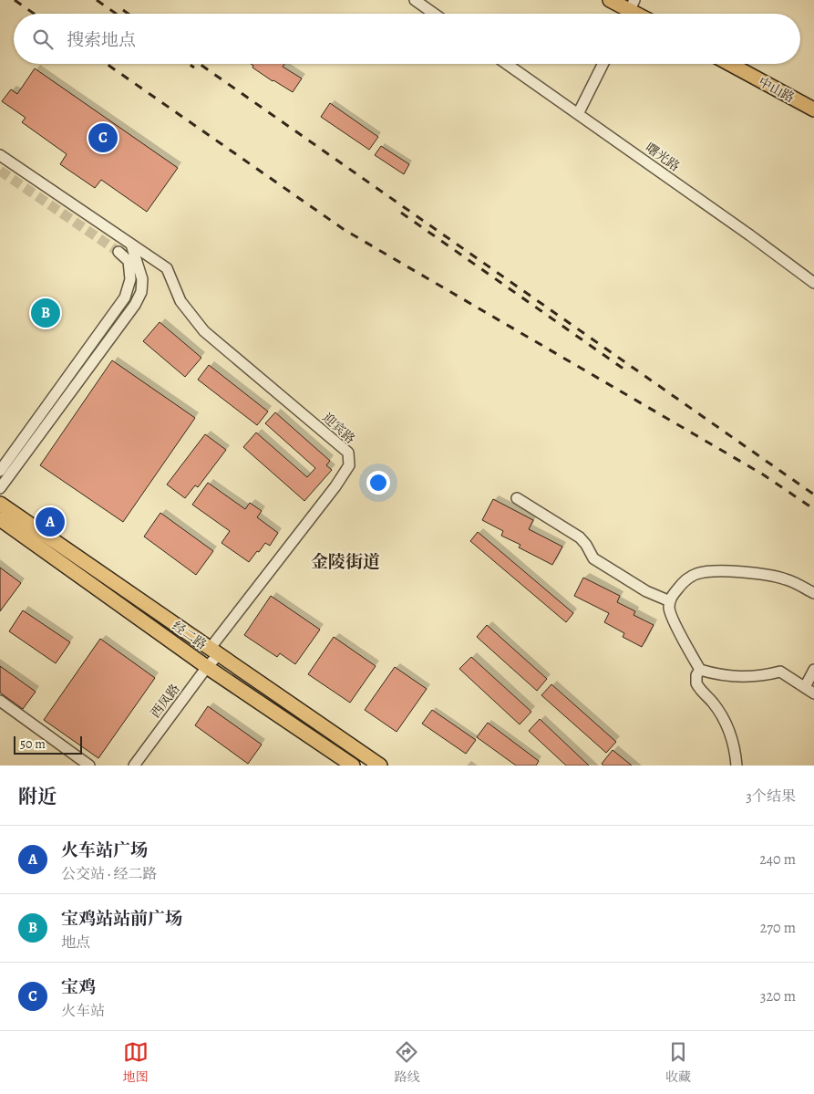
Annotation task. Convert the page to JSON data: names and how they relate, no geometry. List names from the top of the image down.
{
  "streets": {
    "main road": ["中山路", "经二路"],
    "street": ["曙光路", "迎宾路", "西凤路"]
  },
  "crossings": [
    ["迎宾路", "经二路"],
    ["迎宾路", "西凤路"],
    ["经二路", "西凤路"]
  ],
  "districts": ["金陵街道"],
  "scale_bar": "50 m",
  "page": {
    "search": "搜索地点",
    "pins": ["C", "B", "A"],
    "scale": "50 m",
    "heading": ["附近", "3个结果"],
    "list": [
      {
        "mark": "A",
        "name": "火车站广场",
        "note": "公交站 · 经二路",
        "value": "240 m"
      },
      {
        "mark": "B",
        "name": "宝鸡站站前广场",
        "note": "地点",
        "value": "270 m"
      },
      {
        "mark": "C",
        "name": "宝鸡",
        "note": "火车站",
        "value": "320 m"
      }
    ],
    "nav": ["地图", "路线", "收藏"]
  }
}
